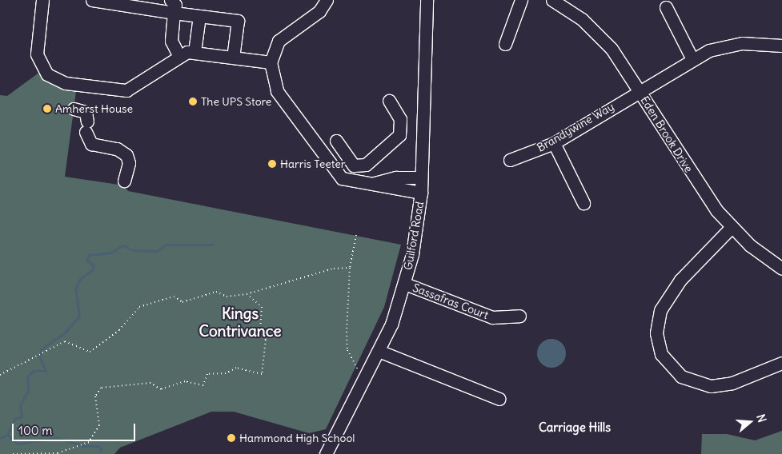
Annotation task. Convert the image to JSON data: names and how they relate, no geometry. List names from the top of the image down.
{
  "streets": {
    "street": [
      "Brandywine Way",
      "Eden Brook Drive",
      "Guilford Road",
      "Sassafras Court"
    ]
  },
  "crossings": [
    ["Brandywine Way", "Eden Brook Drive"],
    ["Guilford Road", "Sassafras Court"]
  ],
  "districts": ["Kings Contrivance", "Carriage Hills"],
  "places": [
    "The UPS Store",
    "Amherst House",
    "Harris Teeter",
    "Hammond High School"
  ],
  "scale_bar": "100 m",
  "north": "right"
}
